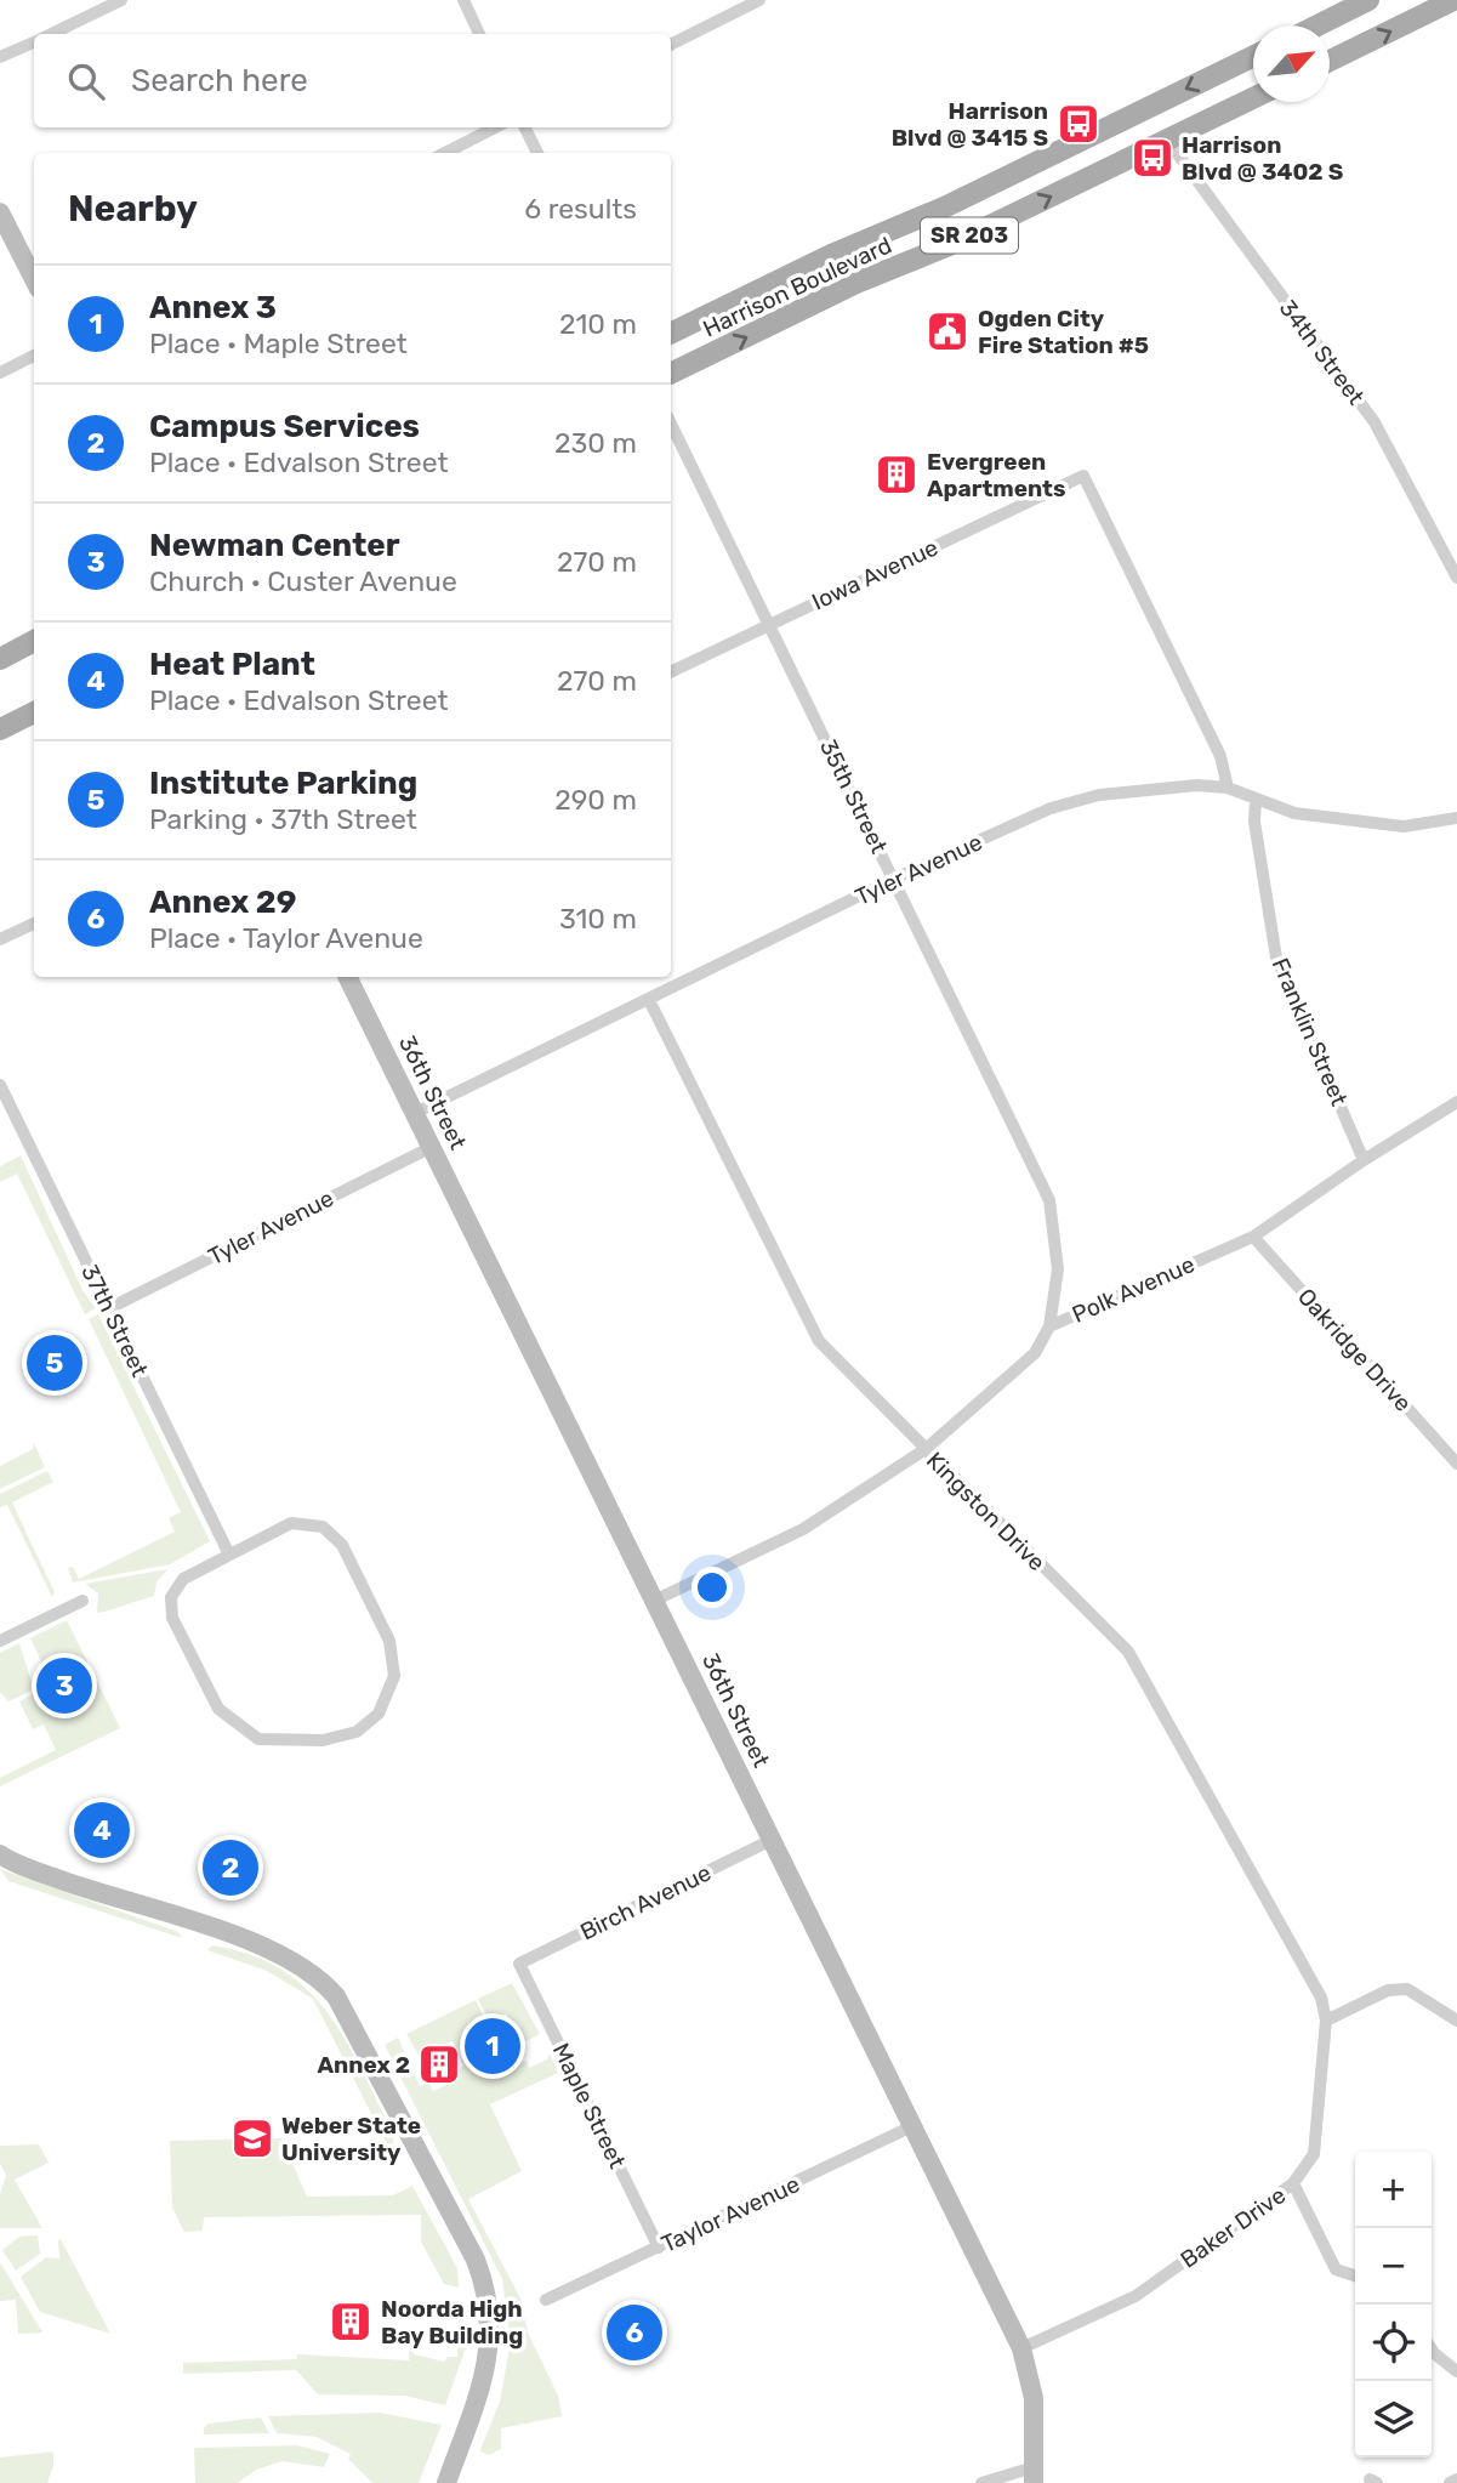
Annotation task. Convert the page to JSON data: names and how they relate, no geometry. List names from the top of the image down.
{
  "streets": {
    "main road": ["SR 203", "Harrison Boulevard"],
    "street": [
      "34th Street",
      "Iowa Avenue",
      "35th Street",
      "Tyler Avenue",
      "Franklin Street",
      "36th Street",
      "Polk Avenue",
      "37th Street",
      "Oakridge Drive",
      "Kingston Drive",
      "Birch Avenue",
      "Maple Street",
      "Taylor Avenue",
      "Baker Drive"
    ]
  },
  "crossings": [
    ["Harrison Boulevard", "34th Street"],
    ["Iowa Avenue", "35th Street"],
    ["Iowa Avenue", "Tyler Avenue"],
    ["35th Street", "Tyler Avenue"],
    ["35th Street", "Polk Avenue"],
    ["Tyler Avenue", "Franklin Street"],
    ["Tyler Avenue", "36th Street"],
    ["Tyler Avenue", "37th Street"],
    ["Tyler Avenue", "Kingston Drive"],
    ["Franklin Street", "Polk Avenue"],
    ["36th Street", "Polk Avenue"],
    ["36th Street", "Birch Avenue"],
    ["36th Street", "Taylor Avenue"],
    ["36th Street", "Baker Drive"],
    ["Polk Avenue", "Oakridge Drive"],
    ["Polk Avenue", "Kingston Drive"],
    ["Kingston Drive", "Baker Drive"],
    ["Birch Avenue", "Maple Street"],
    ["Maple Street", "Taylor Avenue"]
  ],
  "places": {
    "bus stop": ["Harrison Blvd @ 3415 S", "Harrison Blvd @ 3402 S"],
    "public building": ["Ogden City Fire Station #5"],
    "building": ["Evergreen Apartments", "Annex 2", "Noorda High Bay Building"],
    "school or university": ["Weber State University"]
  },
  "north": "top right",
  "page": {
    "search": "Search here",
    "heading": ["Nearby", "6 results"],
    "list": [
      {
        "mark": "1",
        "name": "Annex 3",
        "note": "Place · Maple Street",
        "value": "210 m"
      },
      {
        "mark": "2",
        "name": "Campus Services",
        "note": "Place · Edvalson Street",
        "value": "230 m"
      },
      {
        "mark": "3",
        "name": "Newman Center",
        "note": "Church · Custer Avenue",
        "value": "270 m"
      },
      {
        "mark": "4",
        "name": "Heat Plant",
        "note": "Place · Edvalson Street",
        "value": "270 m"
      },
      {
        "mark": "5",
        "name": "Institute Parking",
        "note": "Parking · 37th Street",
        "value": "290 m"
      },
      {
        "mark": "6",
        "name": "Annex 29",
        "note": "Place · Taylor Avenue",
        "value": "310 m"
      }
    ],
    "pins": [
      "5",
      "3",
      "4",
      "2",
      "1",
      "6"
    ],
    "map_buttons": ["+", "−"]
  }
}
